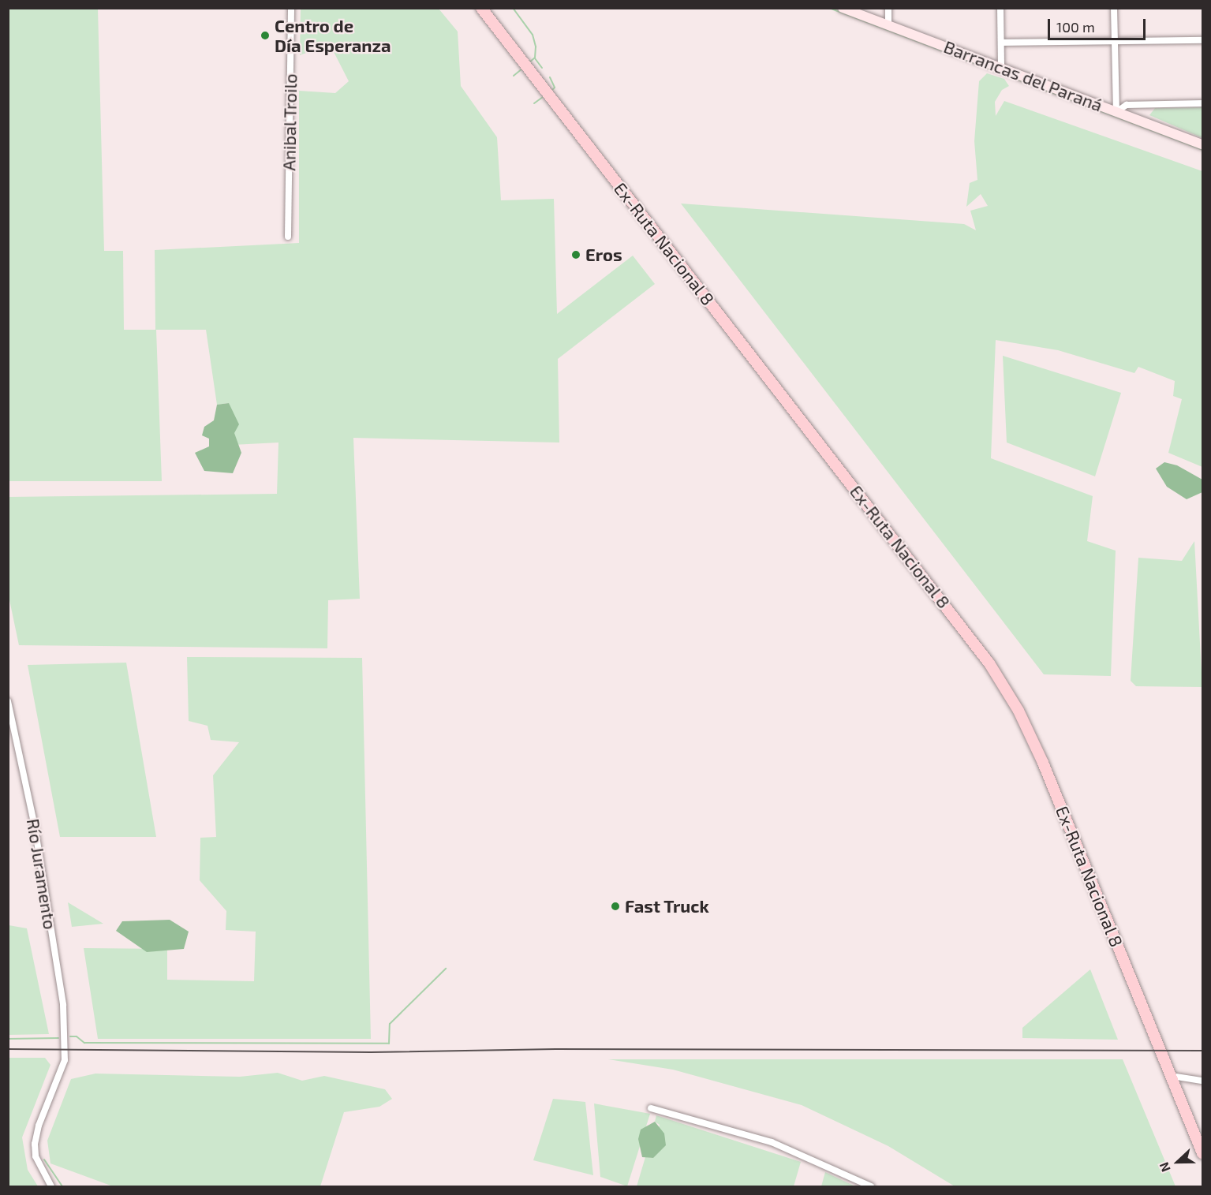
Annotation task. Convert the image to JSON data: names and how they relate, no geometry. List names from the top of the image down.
{
  "streets": {
    "main road": ["Ex-Ruta Nacional 8"],
    "street": ["Barrancas del Paraná", "Anibal Troilo", "Río Juramento"]
  },
  "places": ["Centro de Día Esperanza", "Eros", "Fast Truck"],
  "scale_bar": "100 m",
  "north": "left"
}
